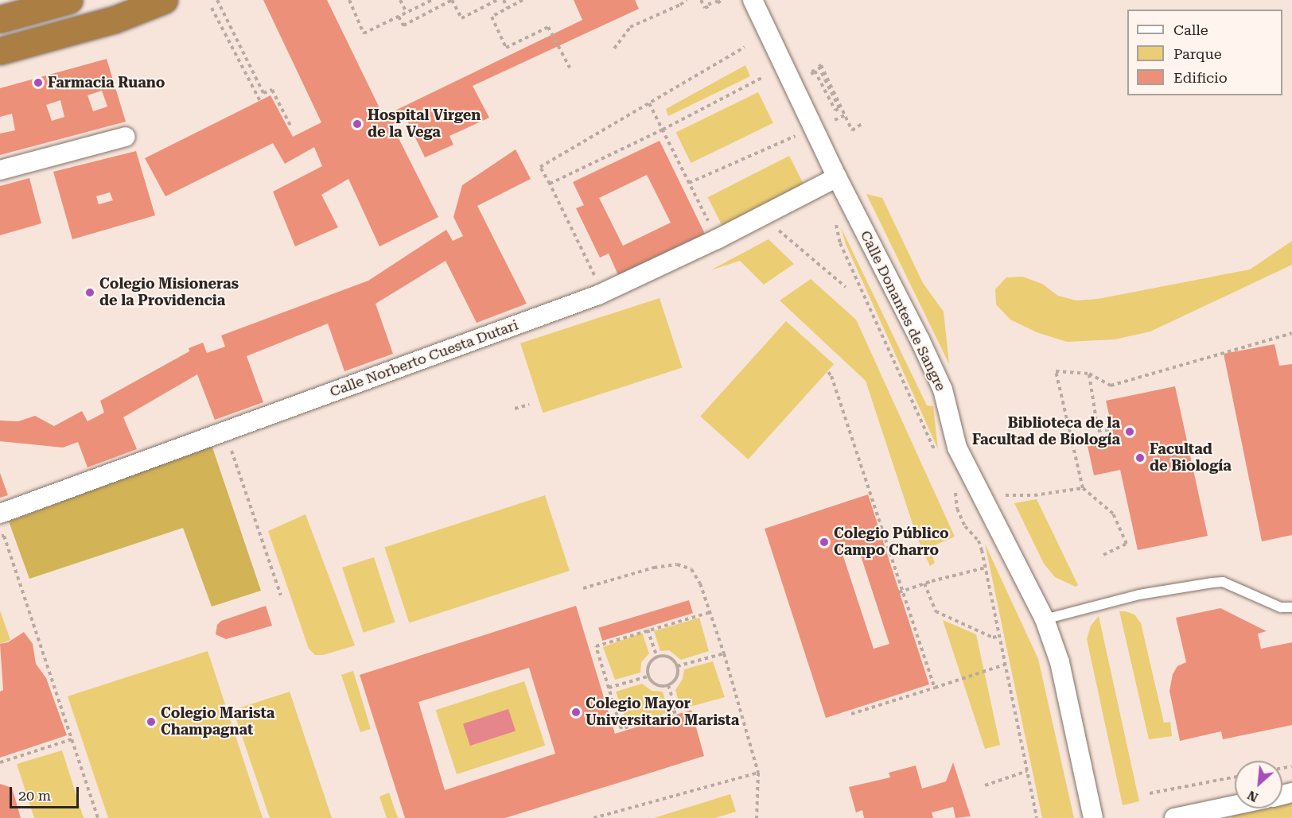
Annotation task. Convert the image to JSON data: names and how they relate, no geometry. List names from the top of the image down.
{
  "streets": {
    "street": ["Calle Donantes de Sangre", "Calle Norberto Cuesta Dutari"]
  },
  "crossings": [
    ["Calle Donantes de Sangre", "Calle Norberto Cuesta Dutari"]
  ],
  "places": [
    "Farmacia Ruano",
    "Hospital Virgen de la Vega",
    "Colegio Misioneras de la Providencia",
    "Biblioteca de la Facultad de Biología",
    "Facultad de Biología",
    "Colegio Público Campo Charro",
    "Colegio Mayor Universitario Marista",
    "Colegio Marista Champagnat"
  ],
  "legend": ["Calle", "Parque", "Edificio"],
  "scale_bar": "20 m",
  "north": "bottom left"
}
